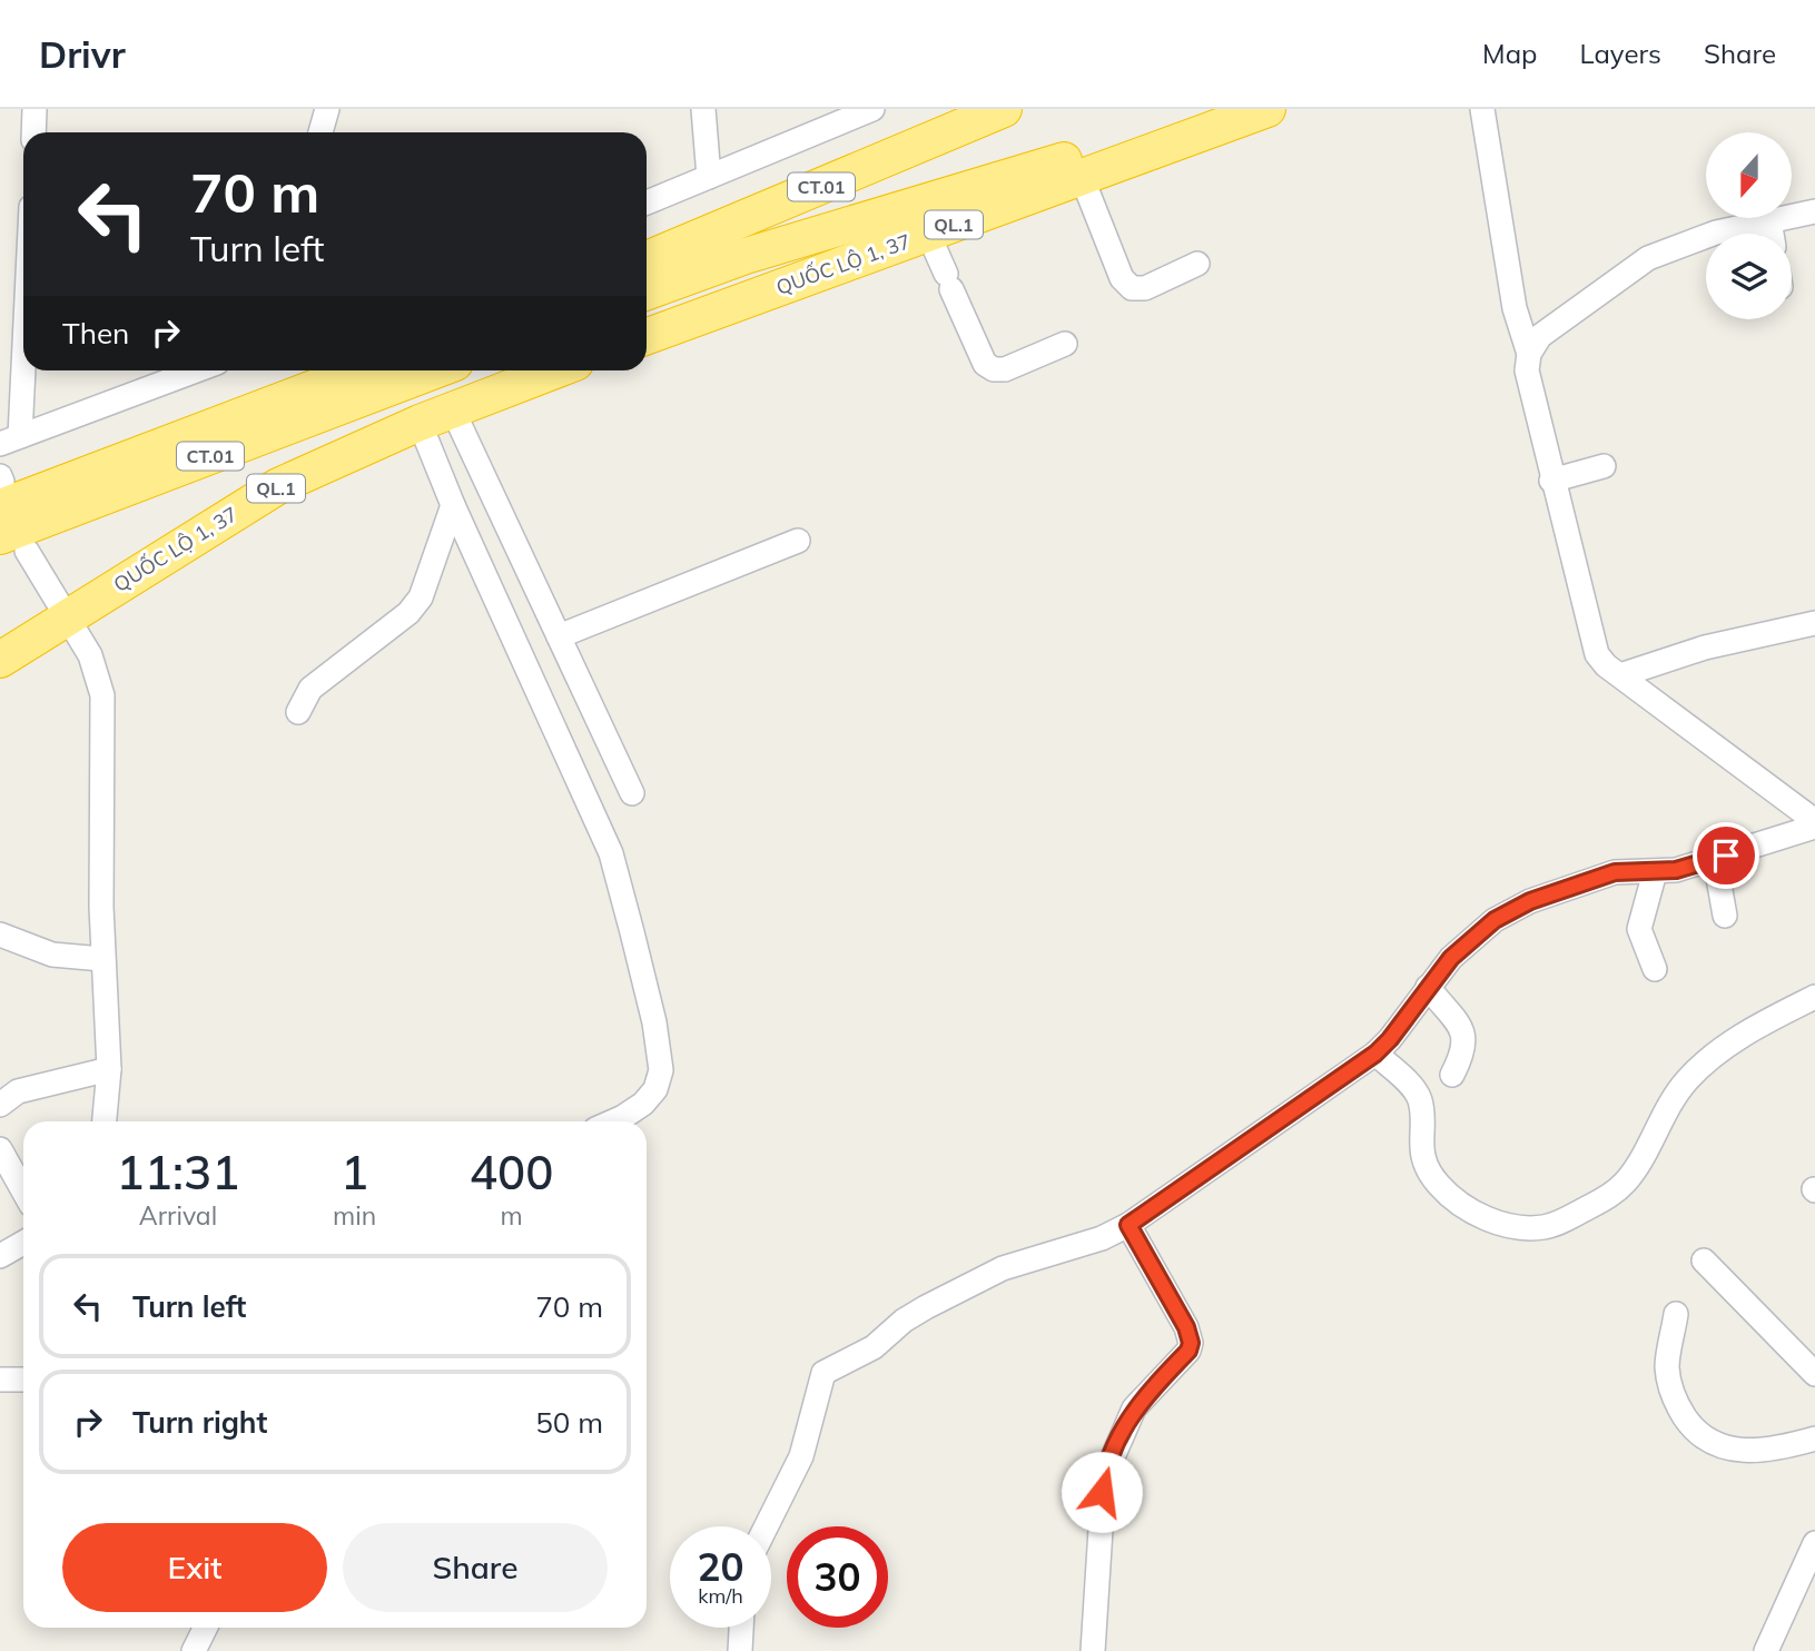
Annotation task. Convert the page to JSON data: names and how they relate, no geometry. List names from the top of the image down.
{
  "streets": {
    "highway": ["CT.01", "QL.1", "QUỐC LỘ 1, 37"]
  },
  "north": "bottom",
  "page": {
    "header": "Drivr",
    "nav": ["Map", "Layers", "Share"],
    "turn": ["70 m", "Turn left"],
    "then": "Then",
    "eta": [
      "11:31",
      "Arrival",
      "1",
      "min",
      "400",
      "m"
    ],
    "list": [
      {
        "name": "Turn left",
        "value": "70 m"
      },
      {
        "name": "Turn right",
        "value": "50 m"
      }
    ],
    "buttons": ["Exit", "Share"],
    "speed": "20 km/h",
    "limit": "30"
  }
}
